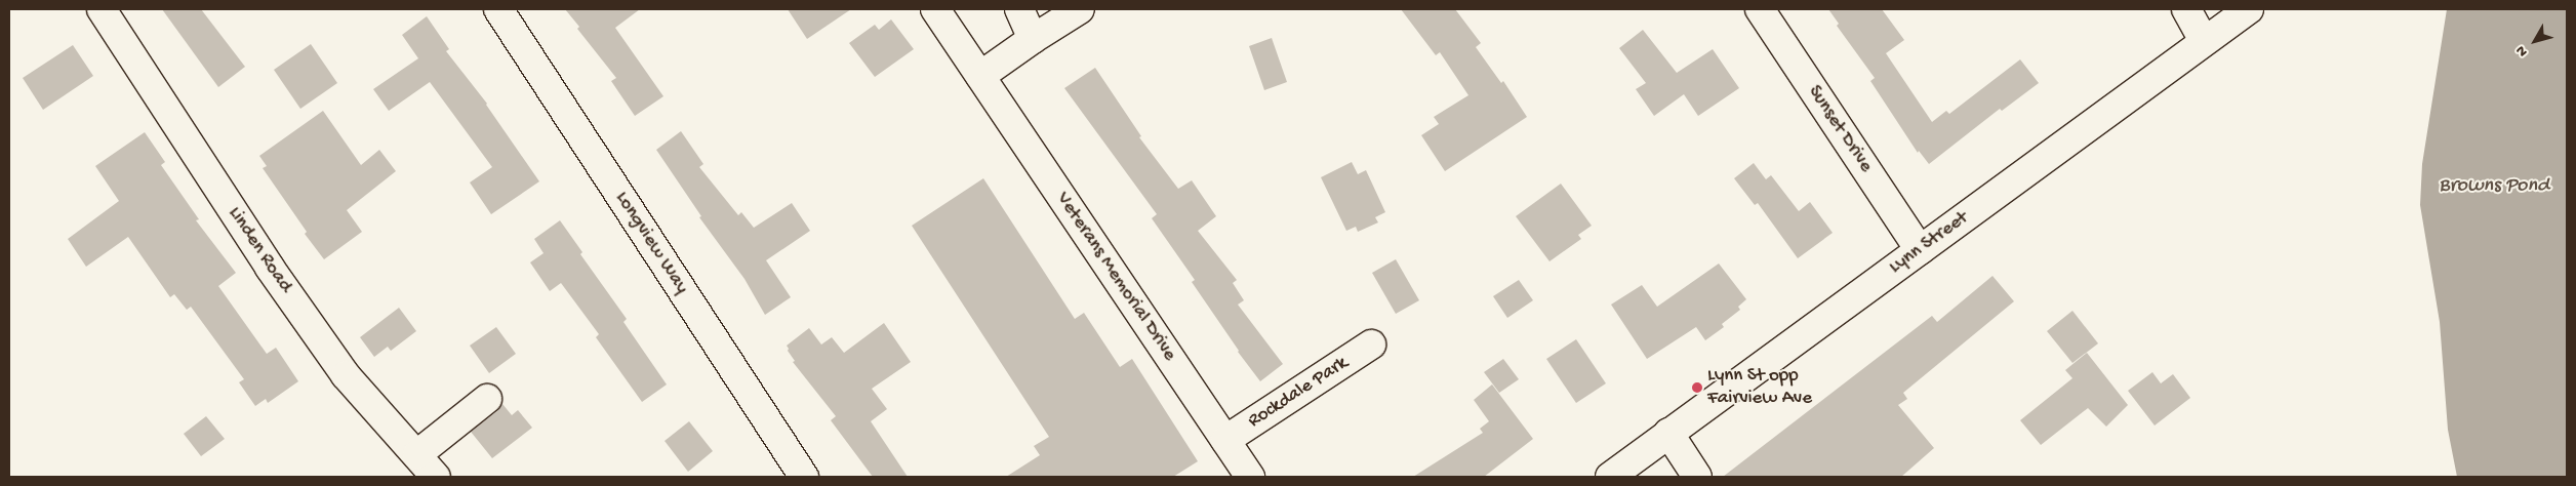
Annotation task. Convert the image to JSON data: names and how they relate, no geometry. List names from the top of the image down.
{
  "streets": {
    "street": [
      "Sunset Drive",
      "Longview Way",
      "Lynn Street",
      "Linden Road",
      "Veterans Memorial Drive",
      "Rockdale Park"
    ]
  },
  "crossings": [
    ["Sunset Drive", "Lynn Street"],
    ["Veterans Memorial Drive", "Rockdale Park"]
  ],
  "water": ["Browns Pond"],
  "places": ["Lynn St opp Fairview Ave"],
  "north": "bottom left"
}
